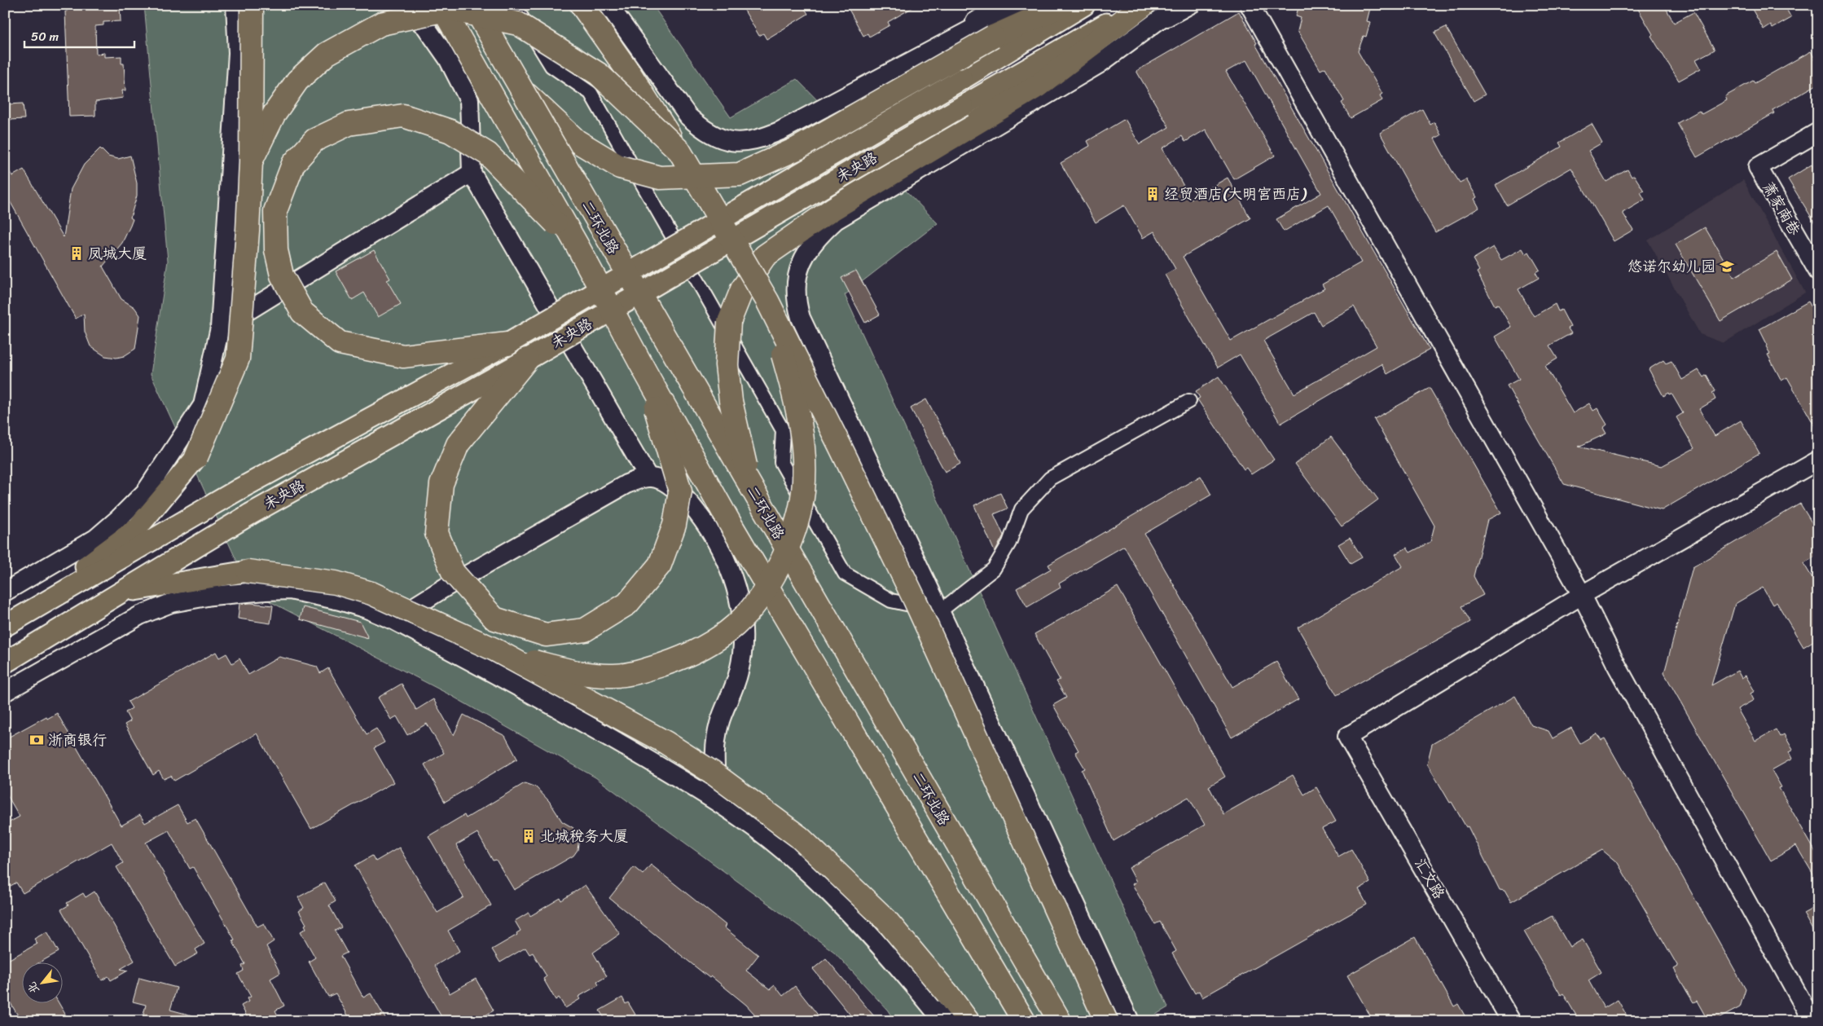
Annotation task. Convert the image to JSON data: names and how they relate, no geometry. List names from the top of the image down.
{
  "streets": {
    "highway": ["二环北路"],
    "main road": ["未央路"],
    "street": ["萧家南巷", "汇文路"]
  },
  "places": {
    "building": ["经贸酒店(大明宫西店)", "凤城大厦", "北城税务大厦"],
    "school or university": ["悠诺尔幼儿园"],
    "bank": ["浙商银行"]
  },
  "scale_bar": "50 m",
  "north": "bottom left"
}
